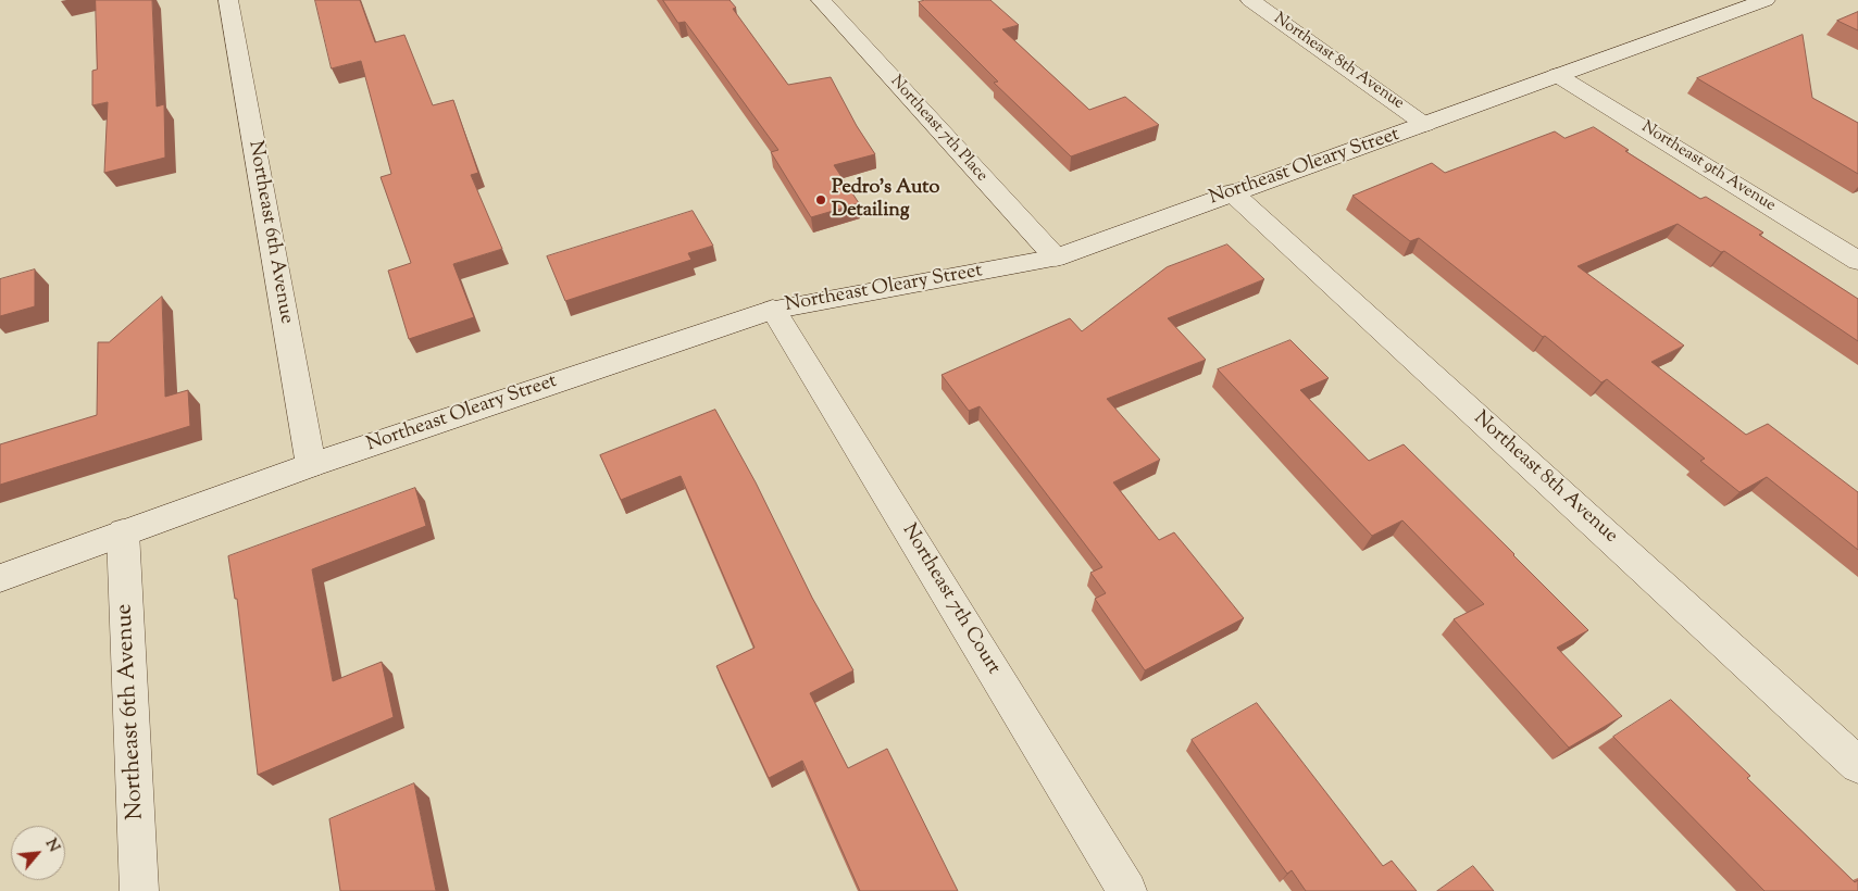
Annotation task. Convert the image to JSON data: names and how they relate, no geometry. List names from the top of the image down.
{
  "streets": {
    "street": [
      "Northeast 8th Avenue",
      "Northeast 7th Place",
      "Northeast Oleary Street",
      "Northeast 9th Avenue",
      "Northeast 6th Avenue",
      "Northeast 7th Court"
    ]
  },
  "crossings": [
    ["Northeast 8th Avenue", "Northeast Oleary Street"],
    ["Northeast 7th Place", "Northeast Oleary Street"],
    ["Northeast Oleary Street", "Northeast 9th Avenue"],
    ["Northeast Oleary Street", "Northeast 6th Avenue"],
    ["Northeast Oleary Street", "Northeast 7th Court"]
  ],
  "places": ["Pedro’s Auto Detailing"],
  "north": "top right"
}
